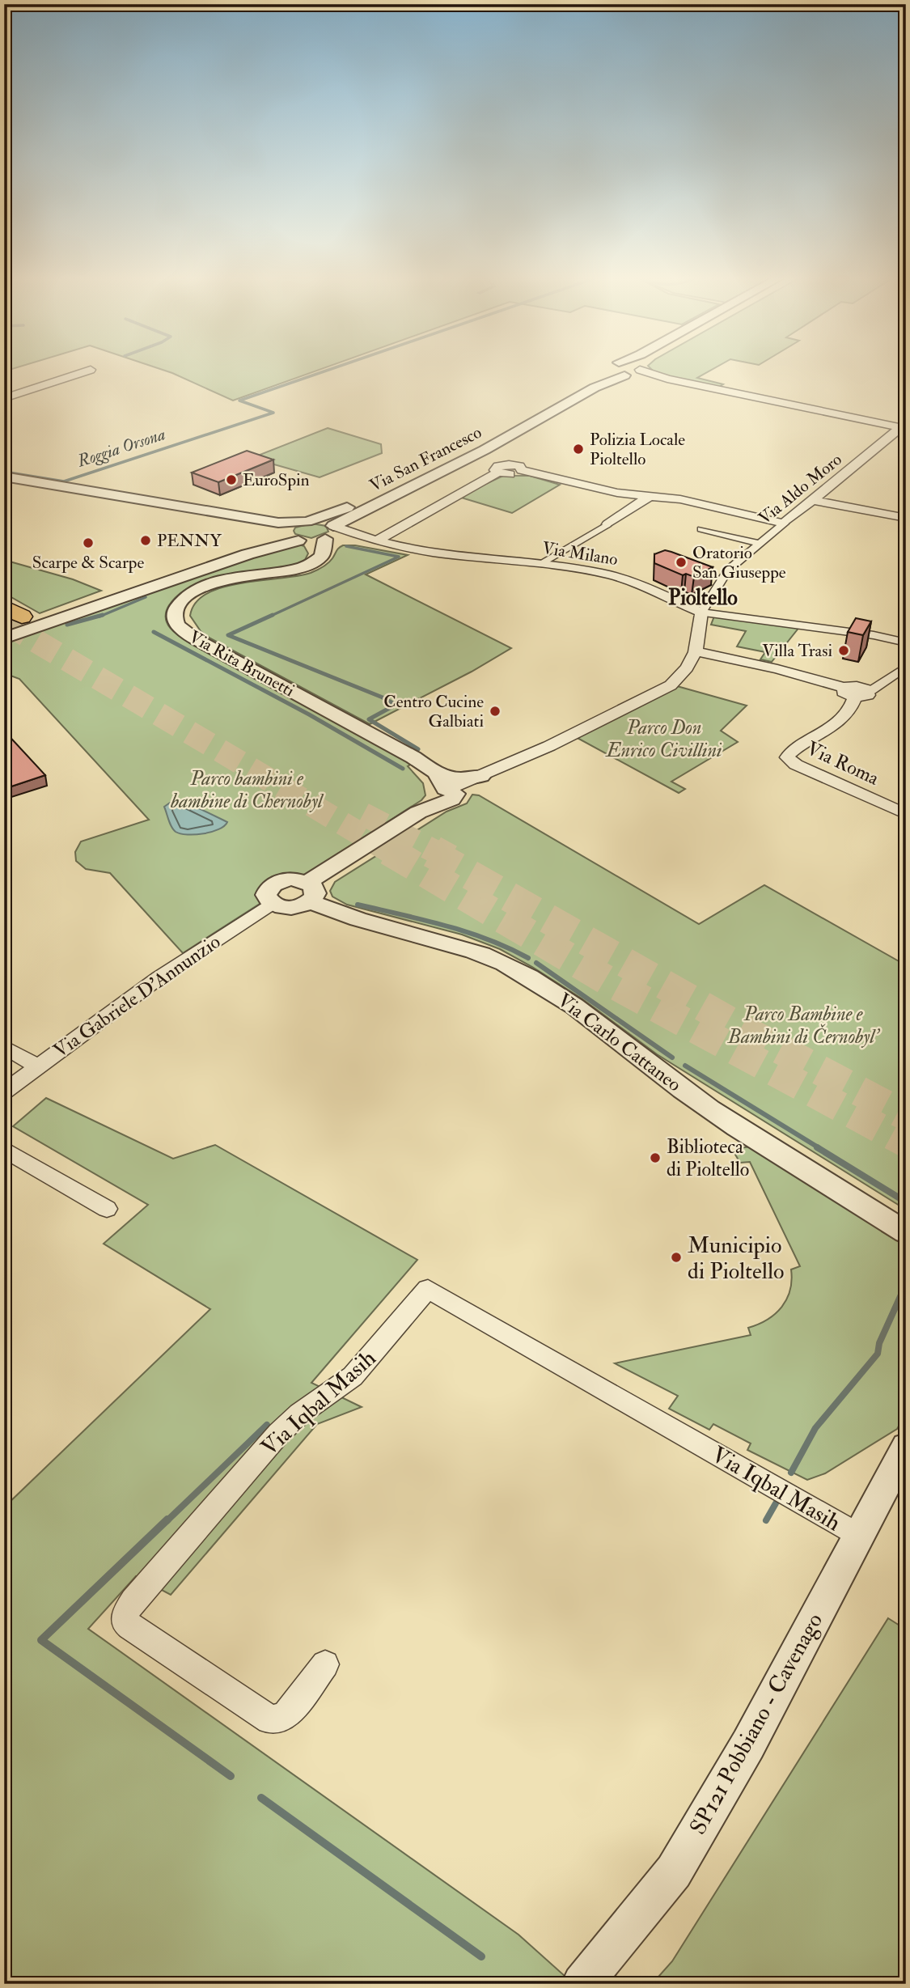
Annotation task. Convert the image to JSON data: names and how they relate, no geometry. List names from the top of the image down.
{
  "streets": {
    "street": [
      "Via San Francesco",
      "Via Aldo Moro",
      "Via Milano",
      "Via Rita Brunetti",
      "Via Roma",
      "Via Gabriele D'Annunzio",
      "Via Carlo Cattaneo",
      "Via Iqbal Masih",
      "SP121 Pobbiano - Cavenago"
    ]
  },
  "crossings": [
    ["Via San Francesco", "Via Milano"],
    ["Via Aldo Moro", "Via Milano"],
    ["Via Iqbal Masih", "SP121 Pobbiano - Cavenago"]
  ],
  "districts": ["Pioltello"],
  "water": ["Roggia Orsona"],
  "parks": ["Parco Don Enrico Civillini", "Parco bambini e bambine di Chernobyl", "Parco Bambine e Bambini di Černobyl’"],
  "places": [
    "Polizia Locale Pioltello",
    "EuroSpin",
    "PENNY",
    "Scarpe & Scarpe",
    "Oratorio San Giuseppe",
    "Villa Trasi",
    "Centro Cucine Galbiati",
    "Biblioteca di Pioltello",
    "Municipio di Pioltello"
  ]
}
